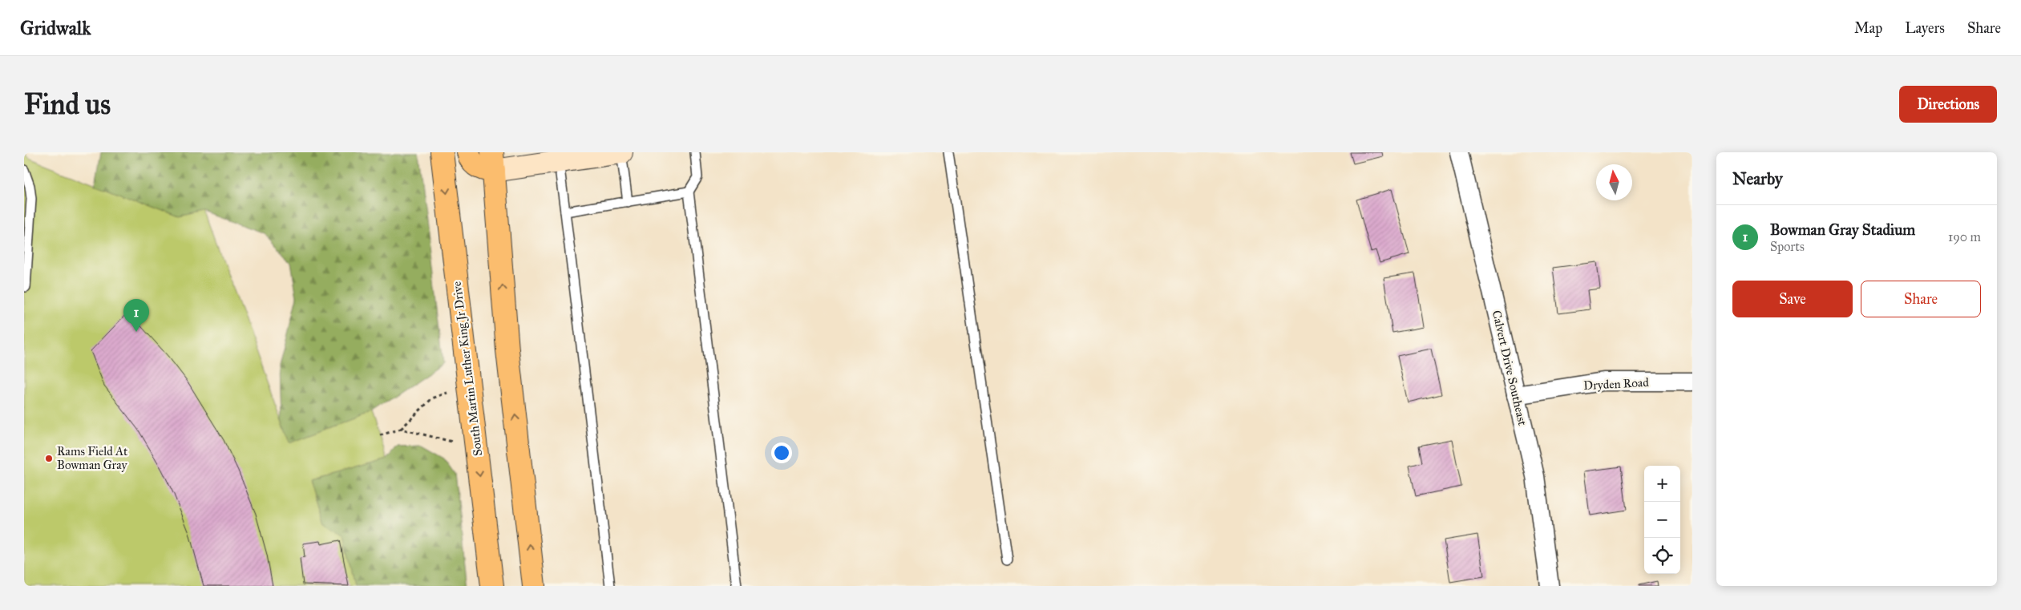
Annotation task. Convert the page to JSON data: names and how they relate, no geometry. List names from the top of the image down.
{
  "streets": {
    "main road": ["South Martin Luther King Jr Drive"],
    "street": ["Calvert Drive Southeast", "Dryden Road"]
  },
  "crossings": [
    ["Calvert Drive Southeast", "Dryden Road"]
  ],
  "places": ["Rams Field At Bowman Gray"],
  "north": "top",
  "page": {
    "header": "Gridwalk",
    "nav": ["Map", "Layers", "Share"],
    "buttons": [
      "Directions",
      ["Save", "Share"]
    ],
    "title": "Find us",
    "heading": "Nearby",
    "list": [
      {
        "mark": "1",
        "name": "Bowman Gray Stadium",
        "note": "Sports",
        "value": "190 m"
      }
    ],
    "pins": "1",
    "map_buttons": ["+", "−"]
  }
}
